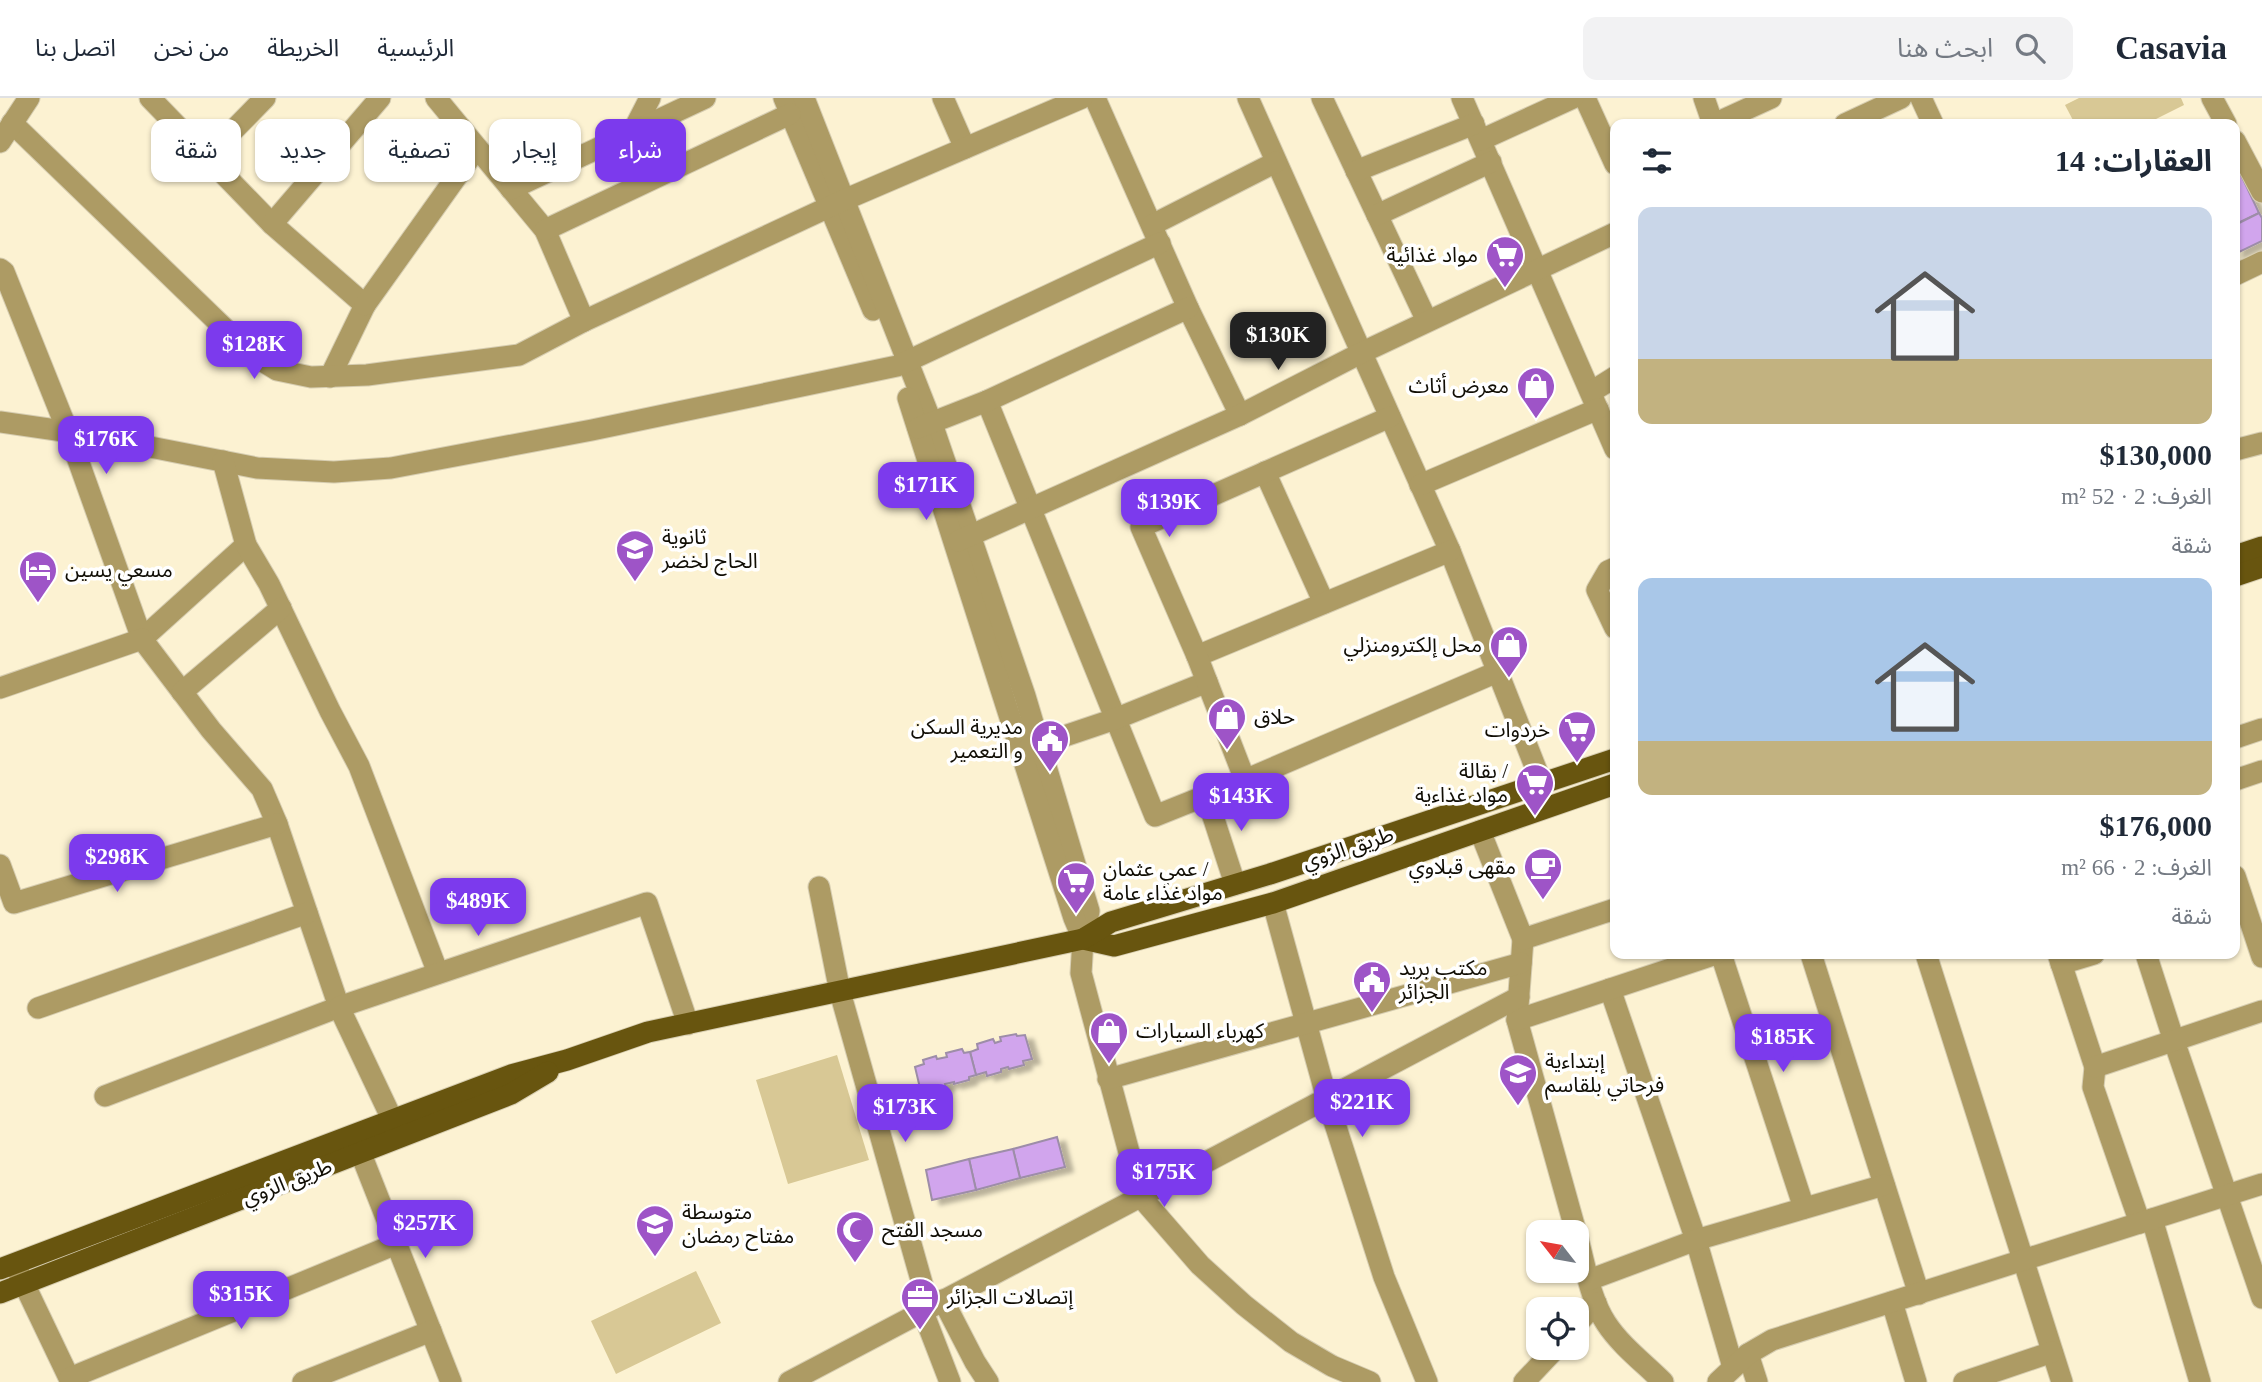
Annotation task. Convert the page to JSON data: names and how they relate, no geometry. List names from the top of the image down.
{
  "streets": {
    "main road": ["طريق الزوي"]
  },
  "places": {
    "supermarket": [
      "مواد غذائية",
      "خردوات",
      "بقالة / مواد غذاءية",
      "عمي عثمان / مواد غذاء عامة"
    ],
    "shop": [
      "معرض أثاث",
      "محل إلكترومنزلي",
      "حلاق",
      "كهرباء السيارات"
    ],
    "school or university": ["ثانوية الحاج لخضر", "إبتداءية فرحاتي بلقاسم", "متوسطة مفتاح رمضان"],
    "hotel": ["مسعي يسين"],
    "public building": ["مديرية السكن و التعمير", "مكتب بريد الجزائر"],
    "cafe": ["مقهى قبلاوي"],
    "mosque": ["مسجد الفتح"],
    "office": ["إتصالات الجزائر"]
  },
  "north": "top left",
  "page": {
    "header": "Casavia",
    "search": "ابحث هنا",
    "nav": [
      "الرئيسية",
      "الخريطة",
      "من نحن",
      "اتصل بنا"
    ],
    "chip": [
      "شراء",
      "إيجار",
      "تصفية",
      "جديد",
      "شقة"
    ],
    "heading": "العقارات: 14",
    "list": [
      {
        "name": "$130,000",
        "note": "الغرف: 2 · 52 m² · شقة"
      },
      {
        "name": "$176,000",
        "note": "الغرف: 2 · 66 m² · شقة"
      }
    ],
    "price": [
      "$130K",
      "$128K",
      "$176K",
      "$171K",
      "$139K",
      "$143K",
      "$298K",
      "$489K",
      "$185K",
      "$221K",
      "$173K",
      "$175K",
      "$257K",
      "$315K"
    ]
  }
}
